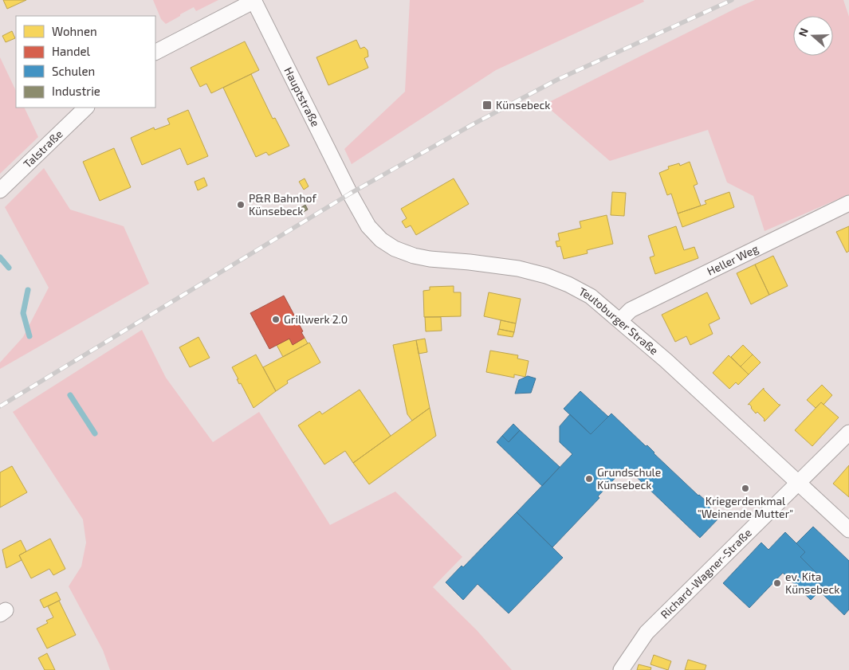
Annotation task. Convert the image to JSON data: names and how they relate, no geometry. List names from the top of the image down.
{
  "streets": {
    "street": [
      "Hauptstraße",
      "Talstraße",
      "Heller Weg",
      "Teutoburger Straße",
      "Richard-Wagner-Straße"
    ]
  },
  "crossings": [
    ["Hauptstraße", "Teutoburger Straße"],
    ["Heller Weg", "Teutoburger Straße"],
    ["Teutoburger Straße", "Richard-Wagner-Straße"]
  ],
  "places": {
    "transit": ["Künsebeck"],
    "other": [
      "P&R Bahnhof Künsebeck",
      "Grillwerk 2.0",
      "Grundschule Künsebeck",
      "Kriegerdenkmal \"Weinende Mutter\"",
      "ev. Kita Künsebeck"
    ]
  },
  "legend": [
    "Wohnen",
    "Handel",
    "Schulen",
    "Industrie"
  ],
  "north": "left"
}
